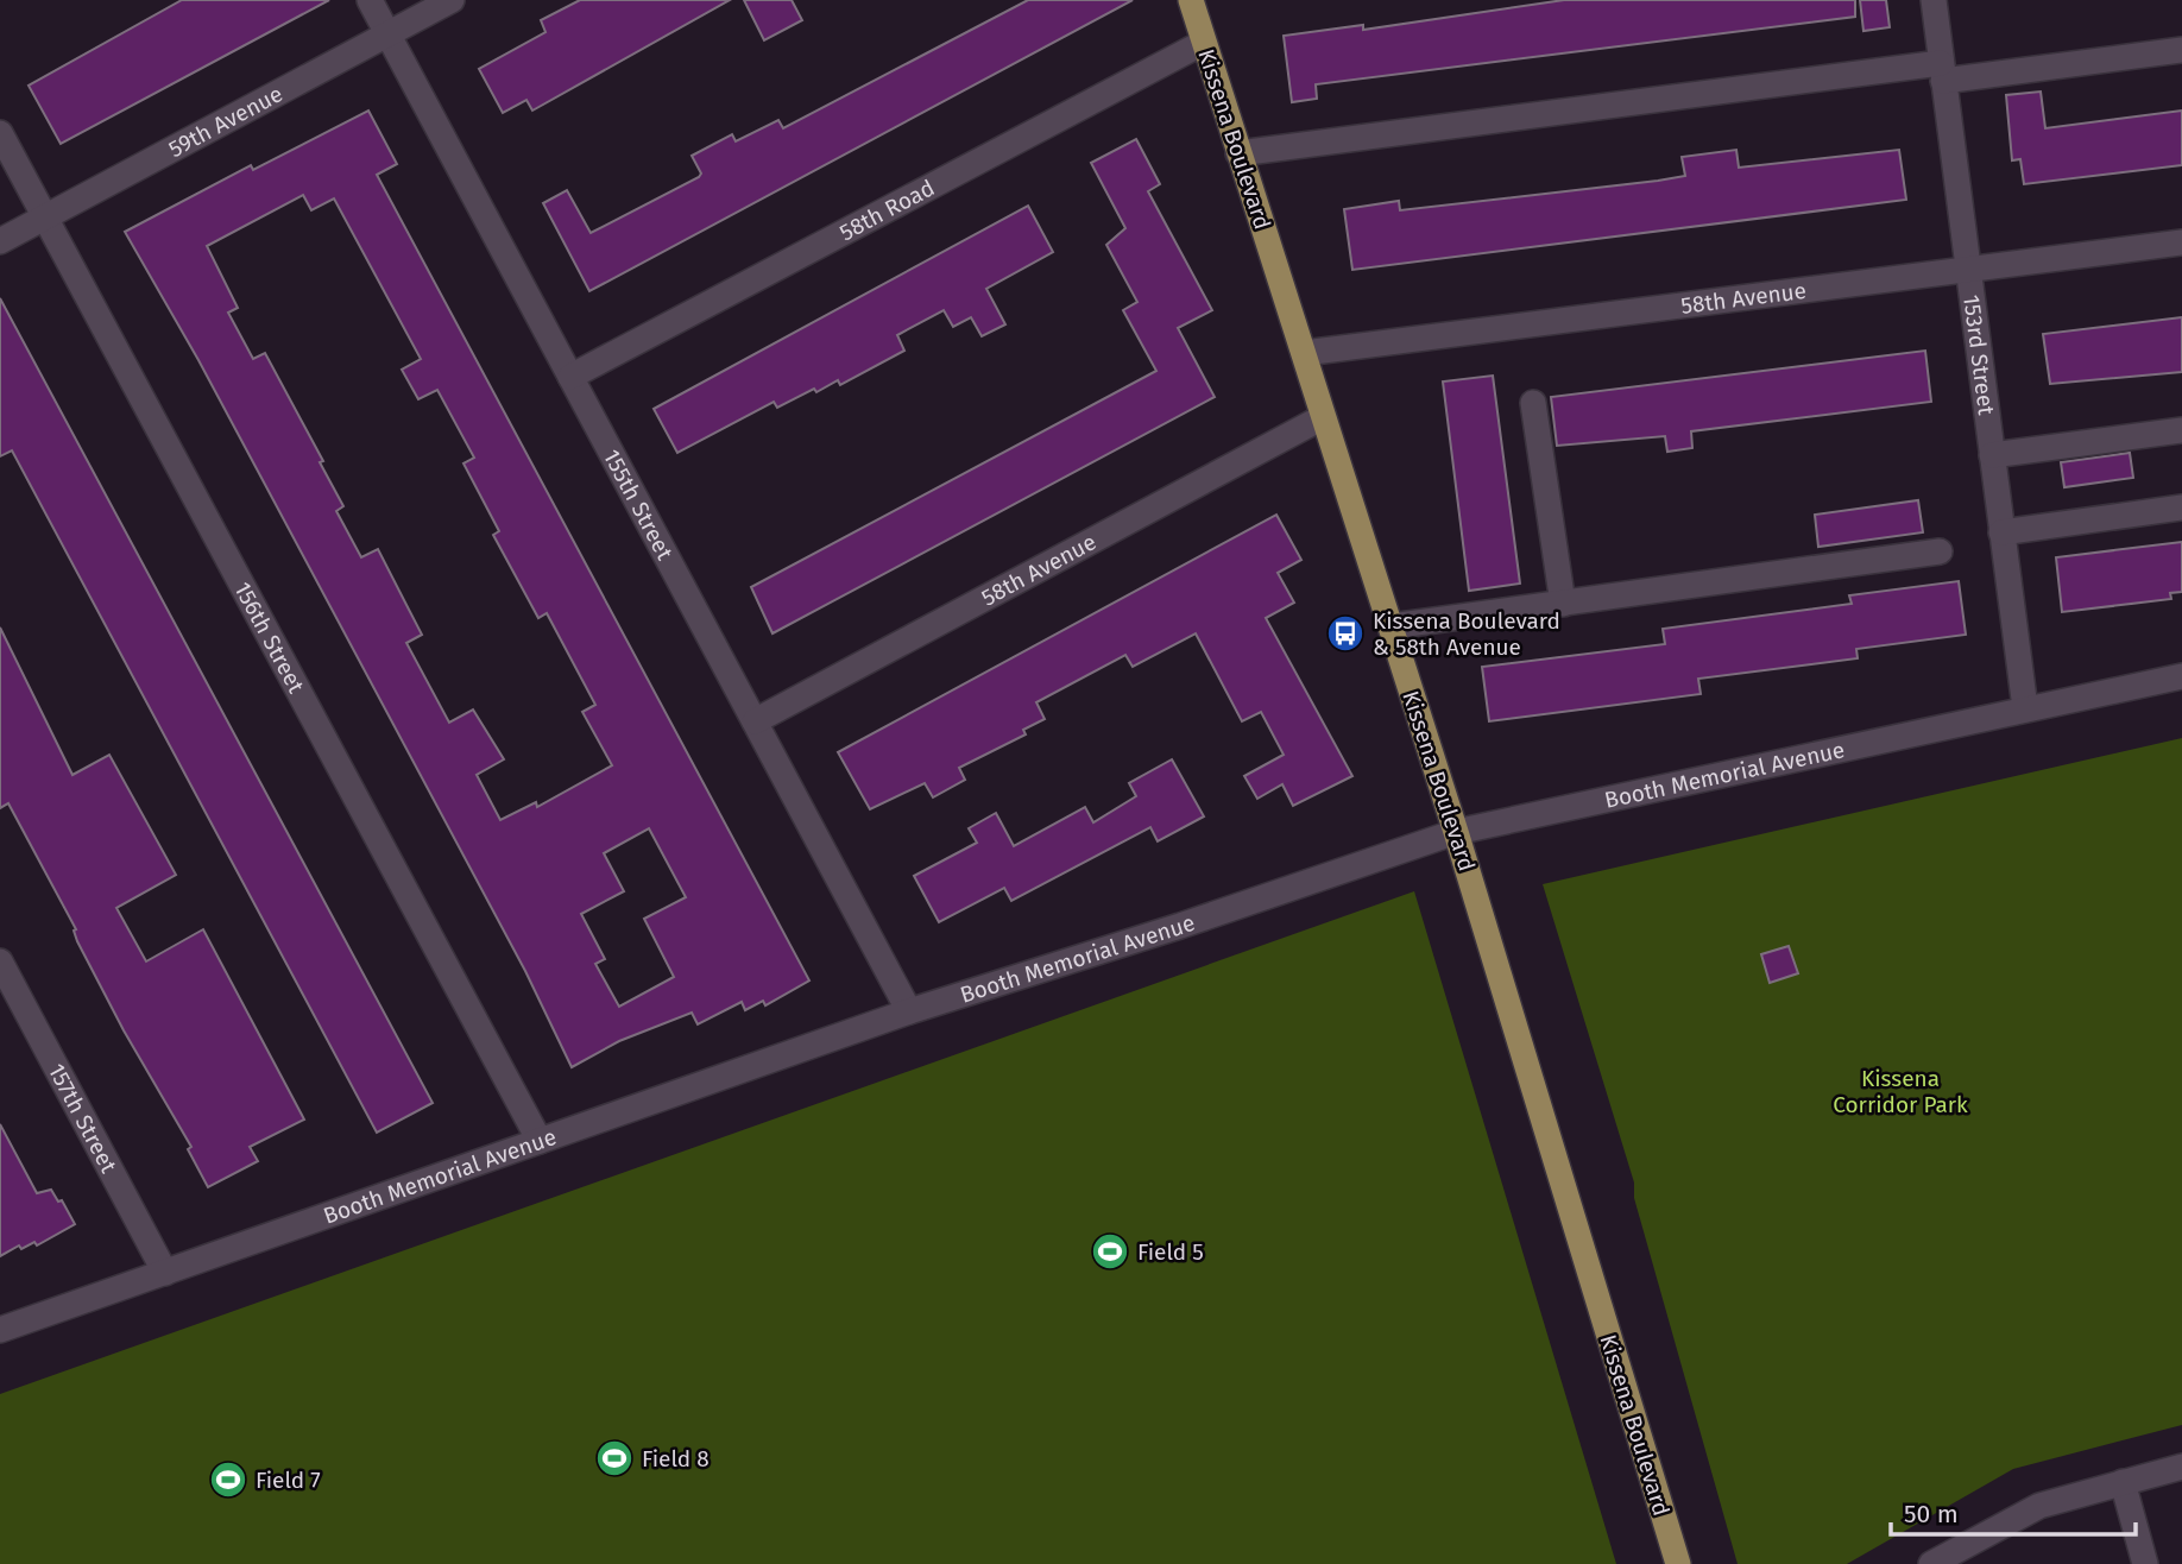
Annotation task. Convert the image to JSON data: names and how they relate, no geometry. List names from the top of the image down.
{
  "streets": {
    "main road": ["Kissena Boulevard"],
    "street": [
      "59th Avenue",
      "58th Road",
      "58th Avenue",
      "153rd Street",
      "155th Street",
      "156th Street",
      "Booth Memorial Avenue",
      "157th Street"
    ]
  },
  "crossings": [
    ["59th Avenue", "155th Street"],
    ["59th Avenue", "156th Street"],
    ["Kissena Boulevard", "58th Road"],
    ["Kissena Boulevard", "58th Avenue"],
    ["Kissena Boulevard", "Booth Memorial Avenue"],
    ["58th Road", "155th Street"],
    ["58th Avenue", "153rd Street"],
    ["58th Avenue", "155th Street"],
    ["153rd Street", "Booth Memorial Avenue"],
    ["155th Street", "Booth Memorial Avenue"],
    ["156th Street", "Booth Memorial Avenue"],
    ["Booth Memorial Avenue", "157th Street"]
  ],
  "parks": ["Kissena Corridor Park"],
  "places": {
    "bus stop": ["Kissena Boulevard & 58th Avenue"],
    "sports": ["Field 5", "Field 8", "Field 7"]
  },
  "scale_bar": "50 m"
}
